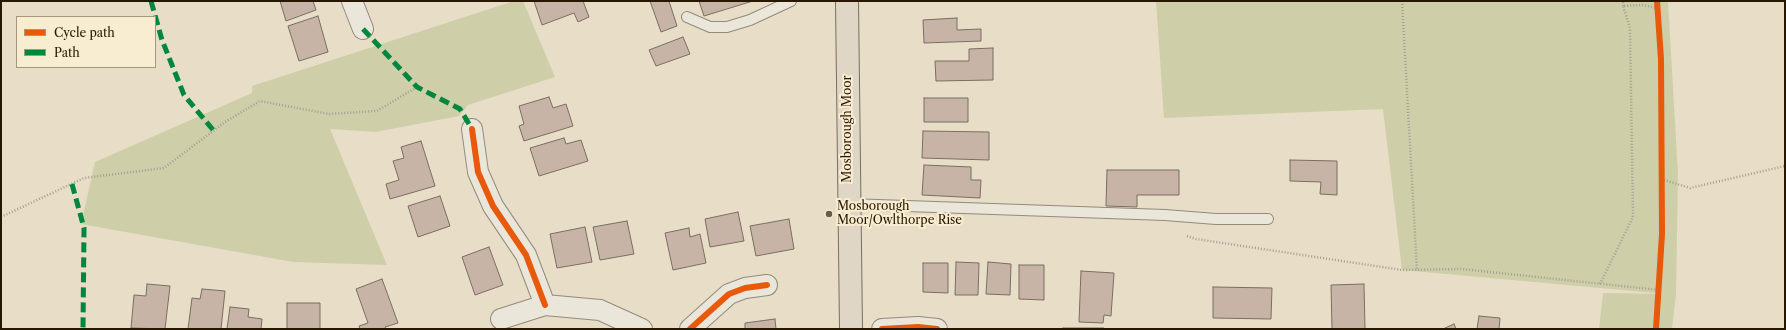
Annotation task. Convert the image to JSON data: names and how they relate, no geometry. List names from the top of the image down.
{
  "streets": {
    "main road": ["Mosborough Moor"]
  },
  "places": ["Mosborough Moor/Owlthorpe Rise"],
  "legend": ["Cycle path", "Path"]
}
